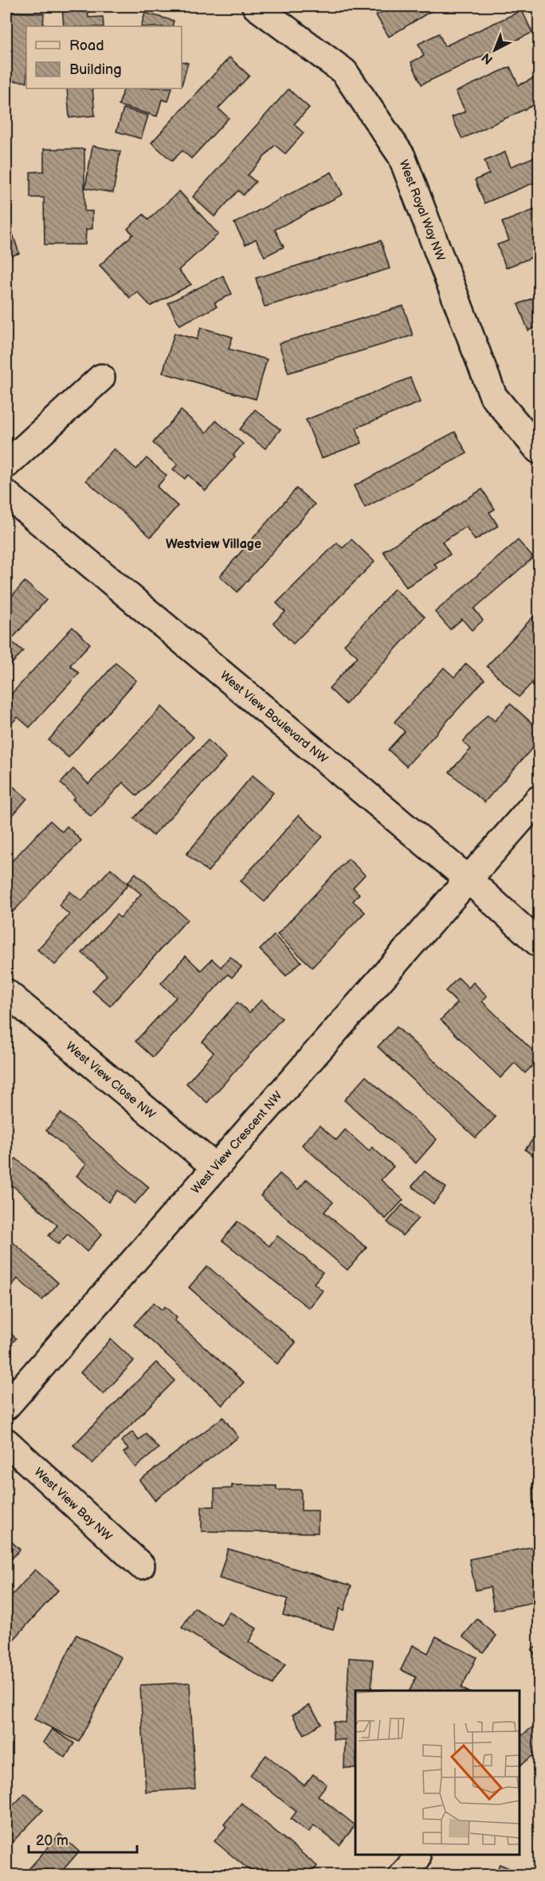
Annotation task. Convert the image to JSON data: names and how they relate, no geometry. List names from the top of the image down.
{
  "streets": {
    "street": [
      "West Royal Way NW",
      "West View Boulevard NW",
      "West View Close NW",
      "West View Crescent NW",
      "West View Bay NW"
    ]
  },
  "crossings": [
    ["West View Boulevard NW", "West View Crescent NW"],
    ["West View Close NW", "West View Crescent NW"]
  ],
  "districts": ["Westview Village"],
  "legend": ["Road", "Building"],
  "scale_bar": "20 m",
  "north": "bottom left"
}
